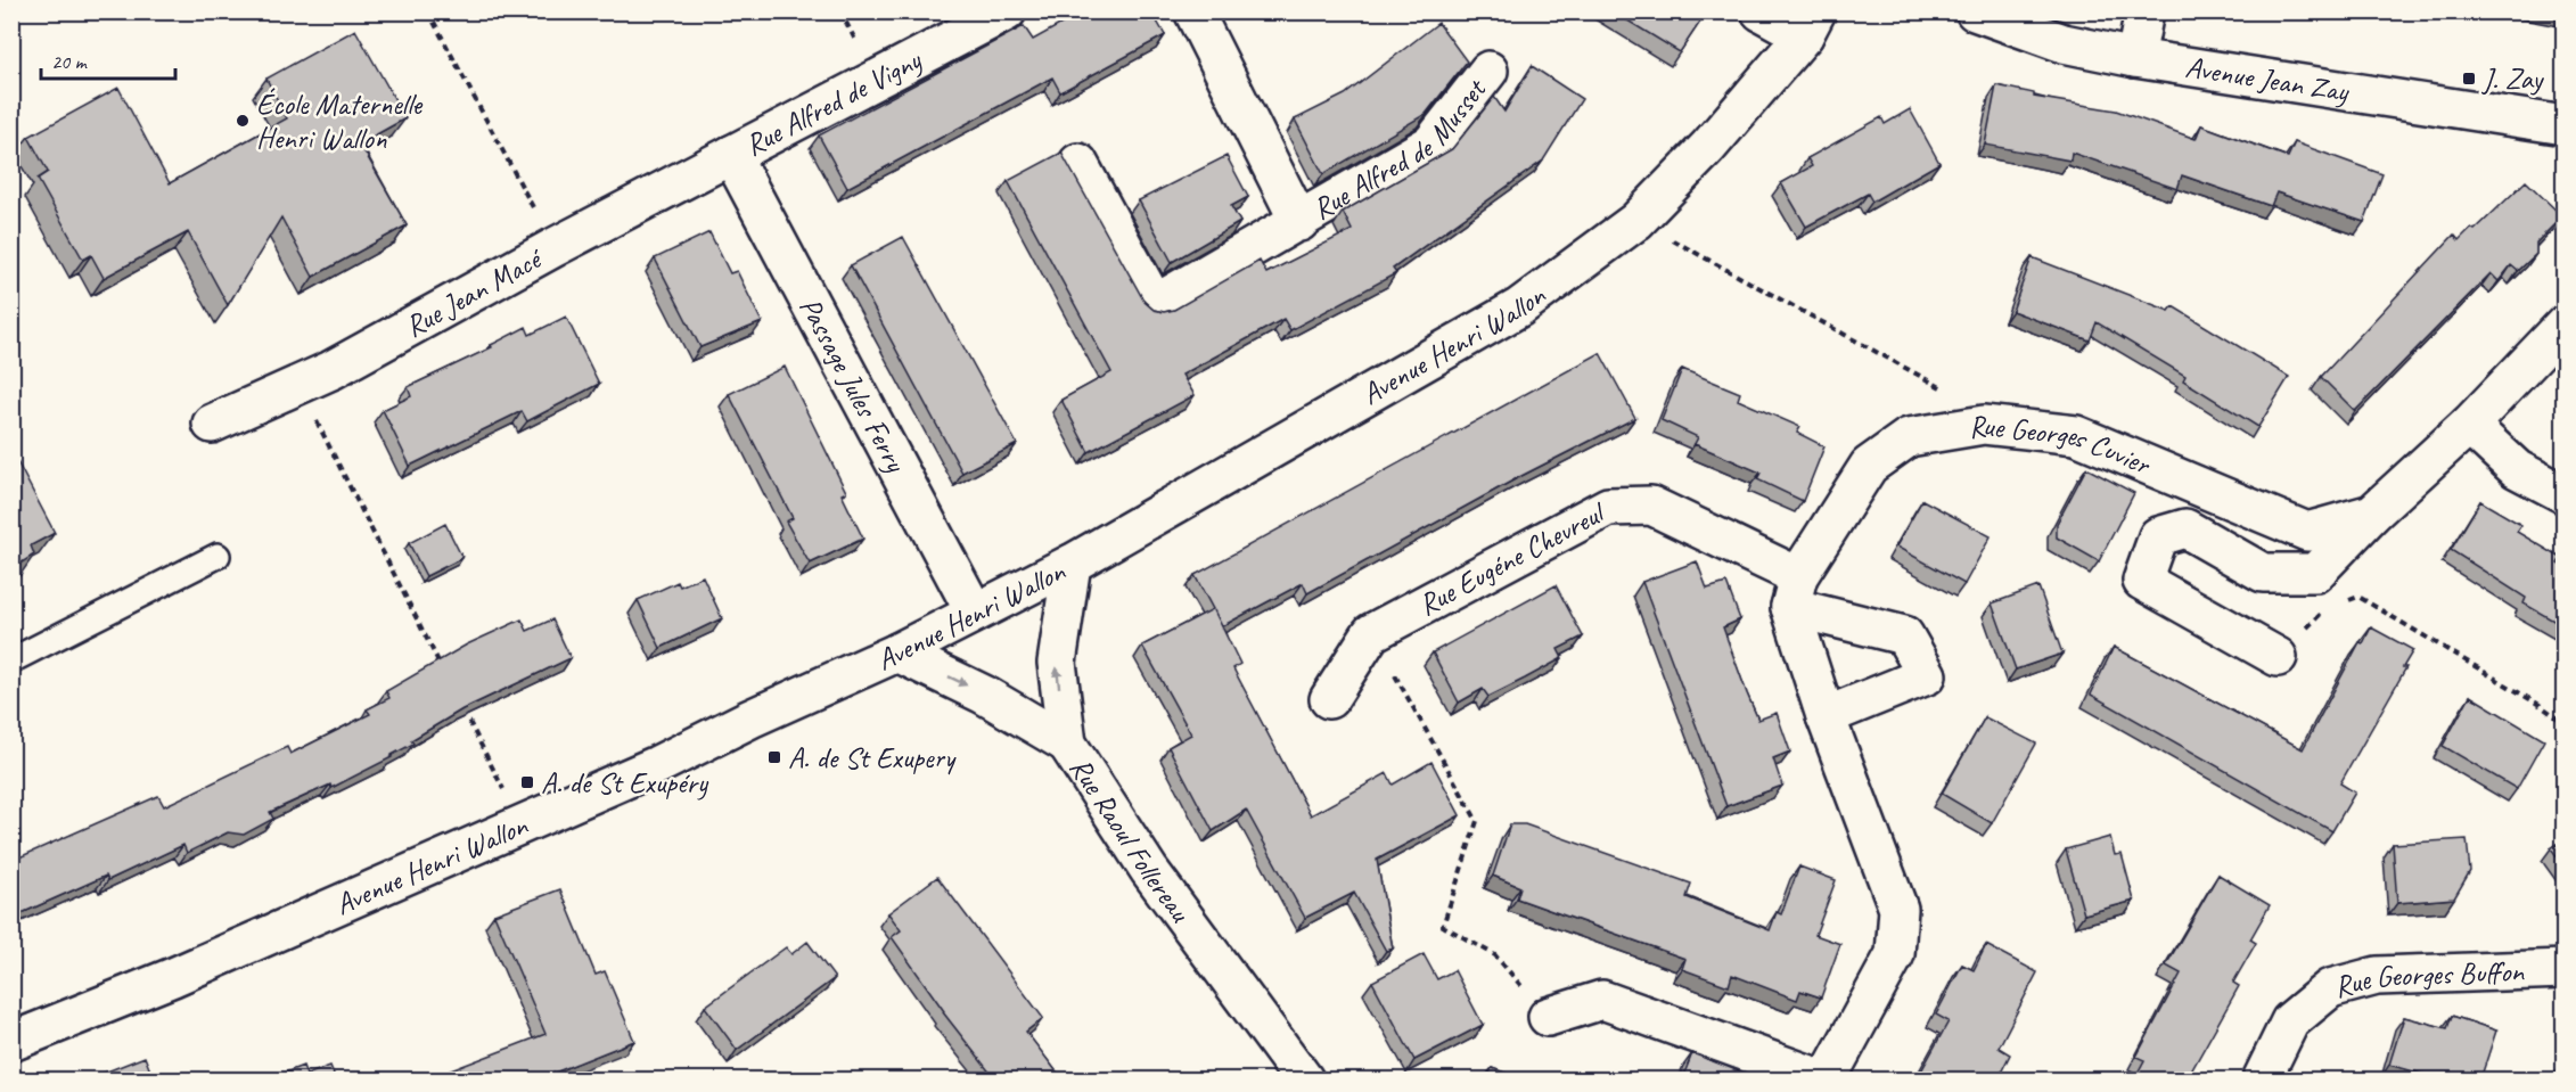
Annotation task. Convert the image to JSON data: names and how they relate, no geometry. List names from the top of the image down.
{
  "streets": {
    "street": [
      "Avenue Jean Zay",
      "Rue Alfred de Vigny",
      "Rue Alfred de Musset",
      "Rue Jean Macé",
      "Avenue Henri Wallon",
      "Passage Jules Ferry",
      "Rue Georges Cuvier",
      "Rue Eugéne Chevreul",
      "Rue Raoul Follereau",
      "Rue Georges Buffon"
    ]
  },
  "crossings": [
    ["Rue Alfred de Vigny", "Rue Jean Macé"],
    ["Rue Alfred de Vigny", "Passage Jules Ferry"],
    ["Rue Jean Macé", "Passage Jules Ferry"],
    ["Avenue Henri Wallon", "Passage Jules Ferry"],
    ["Avenue Henri Wallon", "Rue Raoul Follereau"],
    ["Rue Georges Cuvier", "Rue Eugéne Chevreul"]
  ],
  "places": {
    "transit": ["J. Zay", "A. de St Exupery", "A. de St Exupéry"],
    "other": ["École Maternelle Henri Wallon"]
  },
  "scale_bar": "20 m"
}
